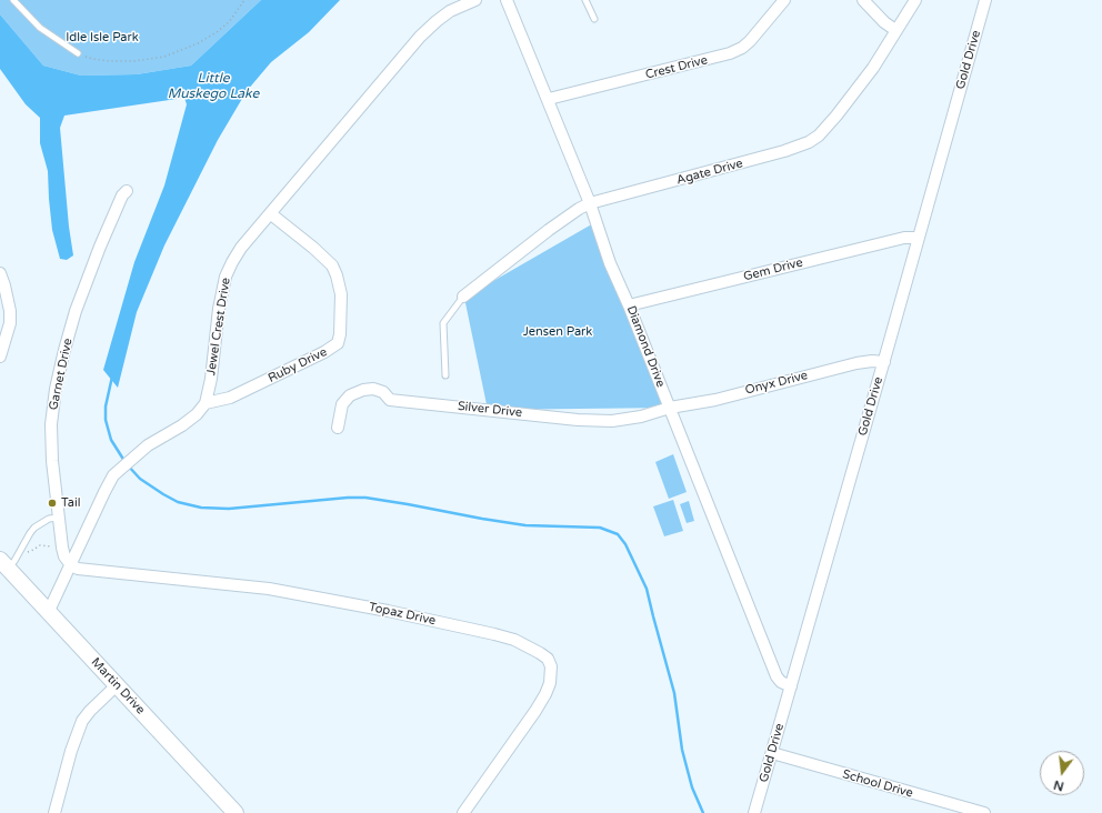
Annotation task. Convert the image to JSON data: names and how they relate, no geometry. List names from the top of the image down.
{
  "streets": {
    "street": [
      "Gold Drive",
      "Crest Drive",
      "Agate Drive",
      "Gem Drive",
      "Jewel Crest Drive",
      "Diamond Drive",
      "Ruby Drive",
      "Garnet Drive",
      "Onyx Drive",
      "Silver Drive",
      "Topaz Drive",
      "Martin Drive",
      "School Drive"
    ]
  },
  "crossings": [
    ["Gold Drive", "Gem Drive"],
    ["Gold Drive", "Diamond Drive"],
    ["Gold Drive", "Onyx Drive"],
    ["Gold Drive", "School Drive"],
    ["Crest Drive", "Diamond Drive"],
    ["Agate Drive", "Diamond Drive"],
    ["Gem Drive", "Diamond Drive"],
    ["Jewel Crest Drive", "Ruby Drive"],
    ["Jewel Crest Drive", "Garnet Drive"],
    ["Jewel Crest Drive", "Topaz Drive"],
    ["Jewel Crest Drive", "Martin Drive"],
    ["Diamond Drive", "Onyx Drive"],
    ["Diamond Drive", "Silver Drive"],
    ["Garnet Drive", "Topaz Drive"],
    ["Onyx Drive", "Silver Drive"]
  ],
  "water": ["Little Muskego Lake"],
  "parks": ["Idle Isle Park", "Jensen Park"],
  "places": ["Tail"],
  "north": "bottom"
}
